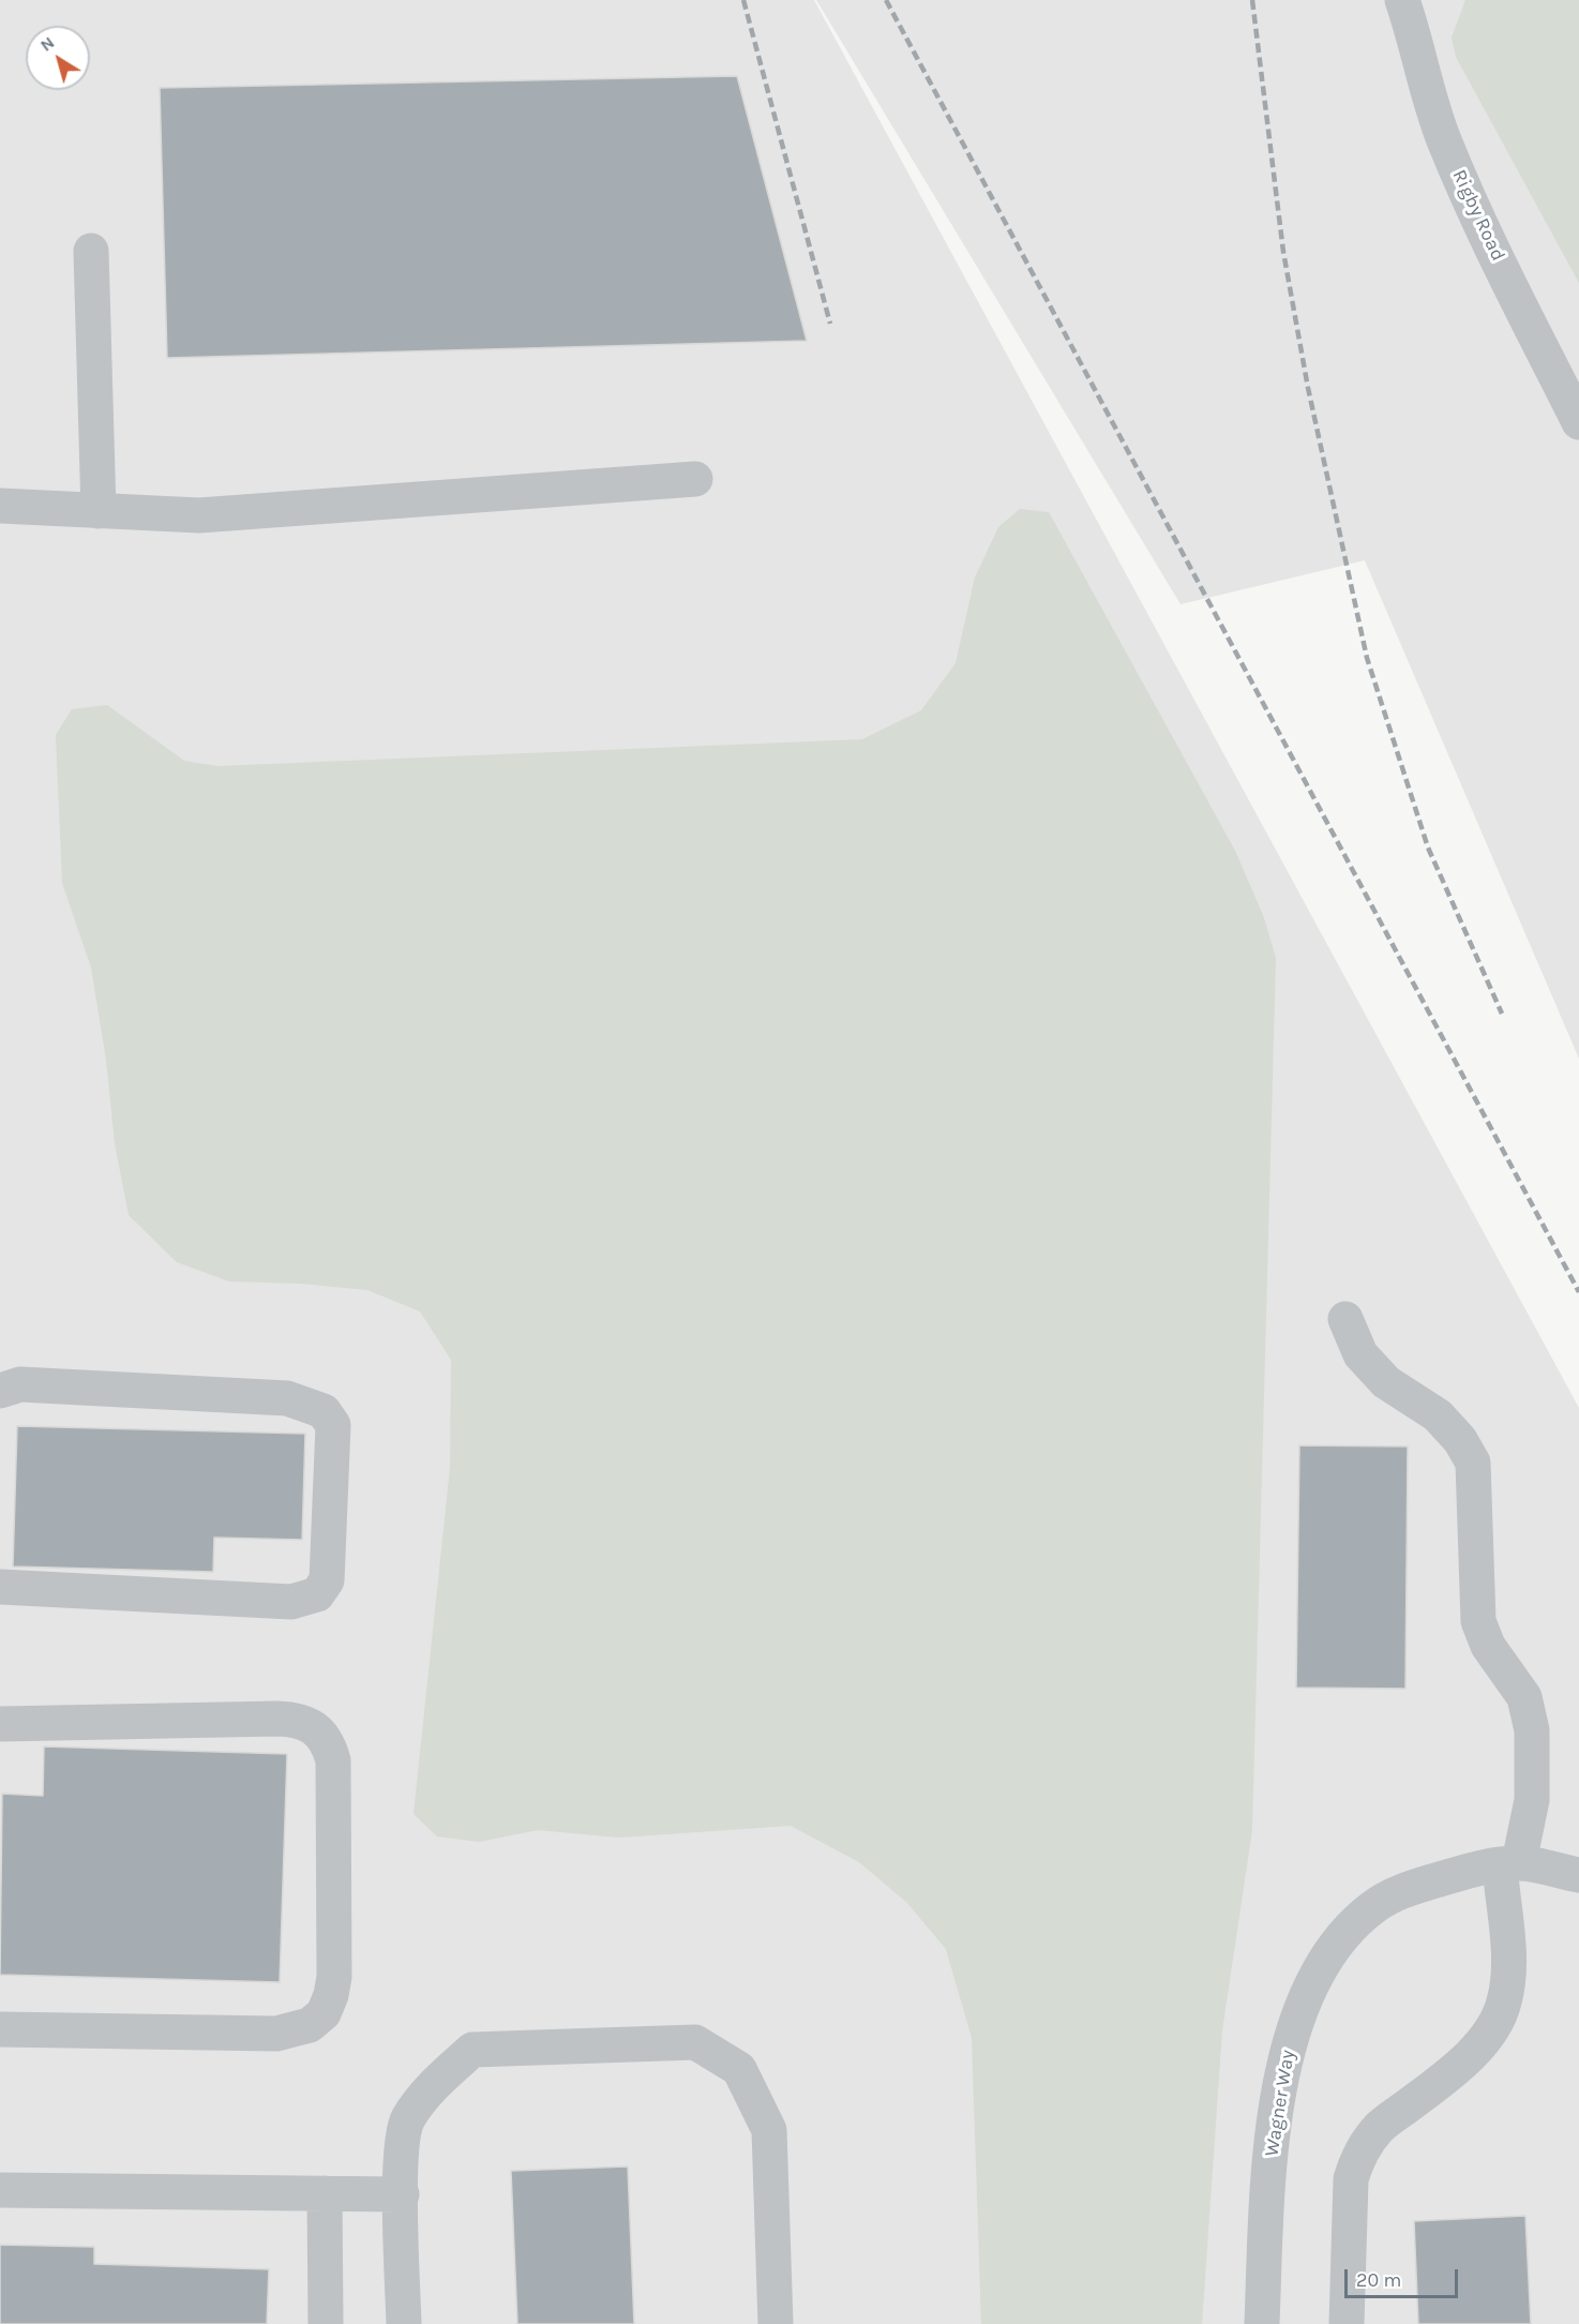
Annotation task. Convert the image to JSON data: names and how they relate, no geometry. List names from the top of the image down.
{
  "streets": {
    "street": ["Rigby Road", "Wagner Way"]
  },
  "scale_bar": "20 m",
  "north": "top left"
}
